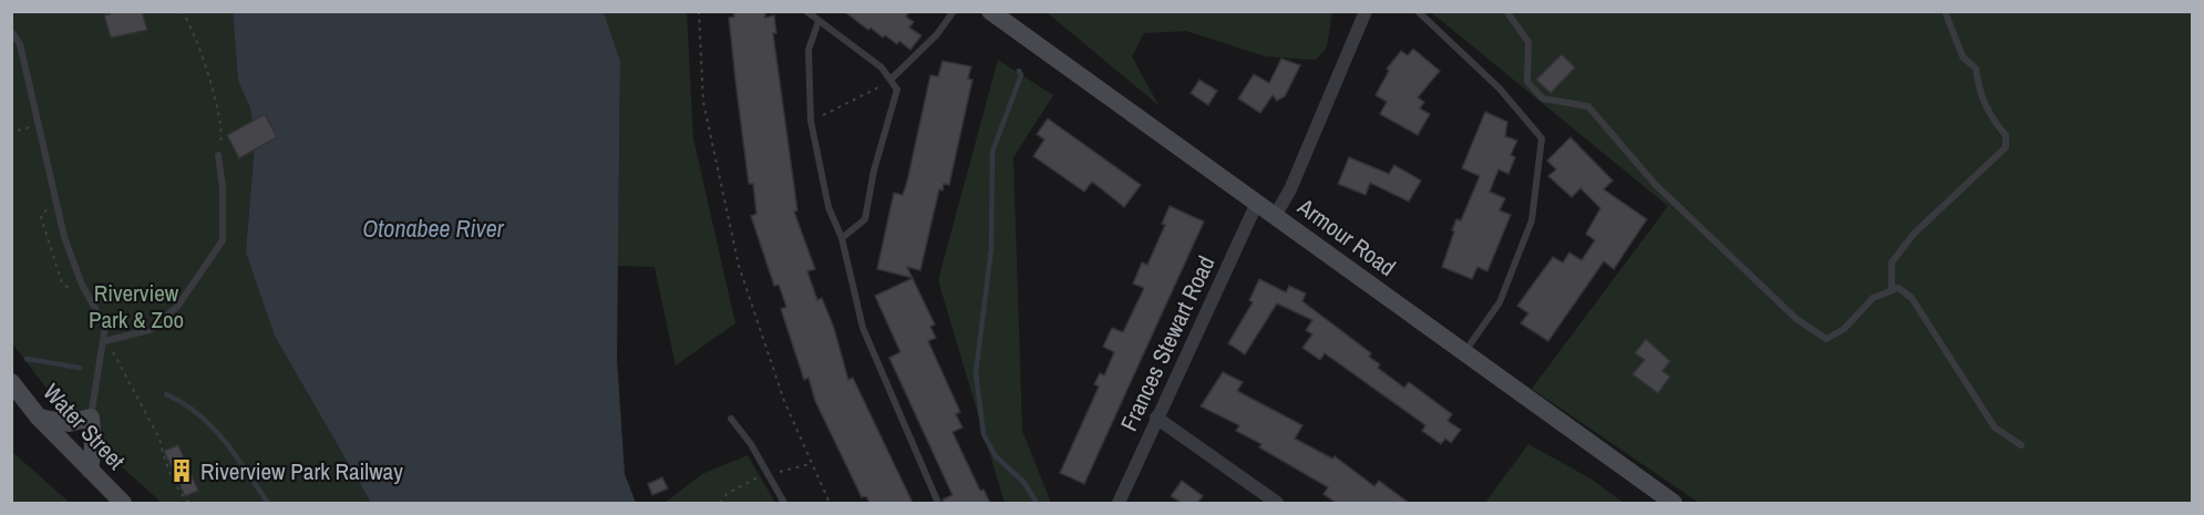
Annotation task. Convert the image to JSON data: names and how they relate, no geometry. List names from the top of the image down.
{
  "streets": {
    "main road": ["Armour Road", "Water Street"],
    "street": ["Frances Stewart Road"]
  },
  "crossings": [
    ["Armour Road", "Frances Stewart Road"]
  ],
  "water": ["Otonabee River"],
  "parks": ["Riverview Park & Zoo"],
  "places": {
    "building": ["Riverview Park Railway"]
  }
}
